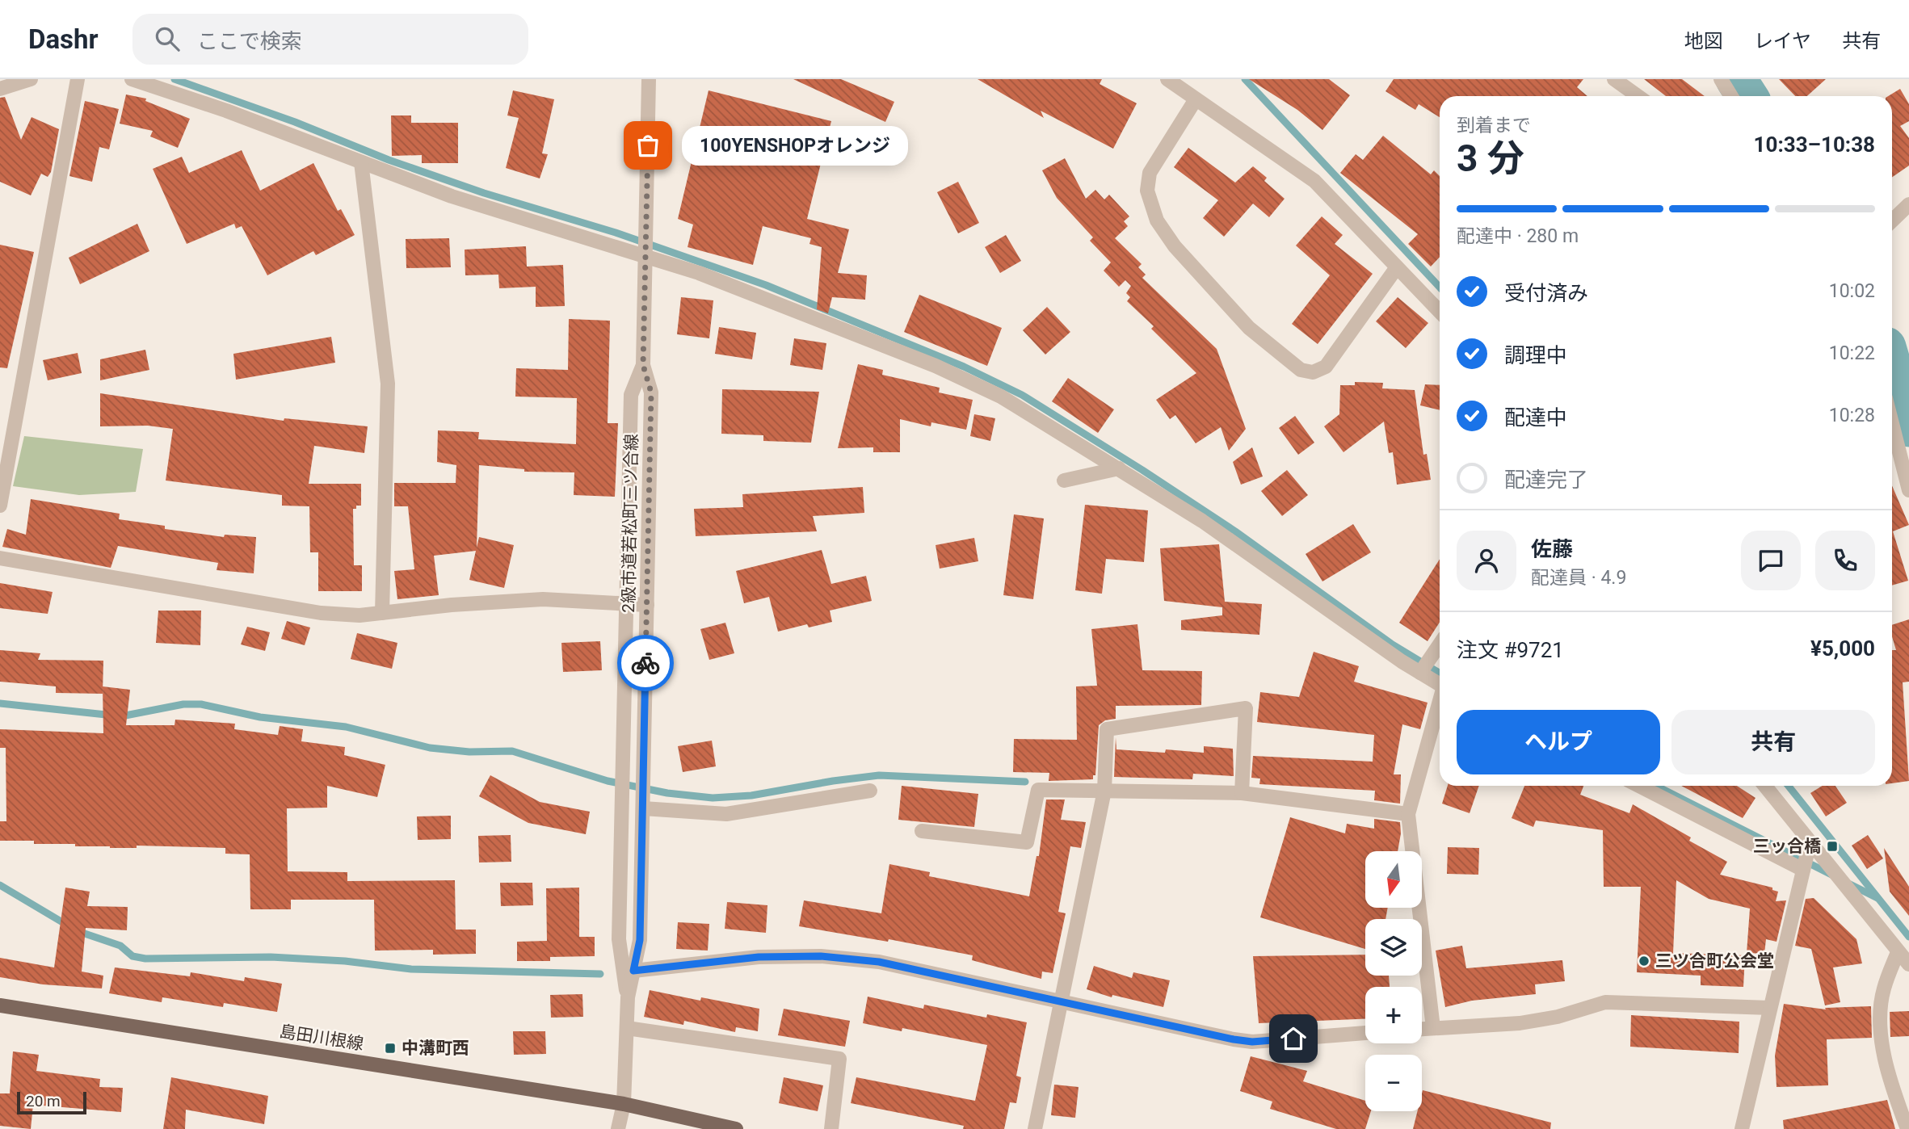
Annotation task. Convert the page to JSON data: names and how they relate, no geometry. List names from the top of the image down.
{
  "streets": {
    "main road": ["島田川根線"],
    "street": ["2級市道若松町三ツ合線"]
  },
  "crossings": [
    ["2級市道若松町三ツ合線", "島田川根線"]
  ],
  "places": {
    "other": ["100YENSHOPオレンジ", "三ツ合町公会堂"],
    "transit": ["三ッ合橋", "中溝町西"]
  },
  "scale_bar": "20 m",
  "north": "bottom",
  "page": {
    "header": "Dashr",
    "search": "ここで検索",
    "nav": ["地図", "レイヤ", "共有"],
    "heading": ["3 分", "到着まで", "10:33–10:38"],
    "panel": [
      "佐藤",
      "配達員 · 4.9",
      "注文 #9721",
      "¥5,000"
    ],
    "bubble": "100YENSHOPオレンジ",
    "bar": "配達中 · 280 m",
    "list": [
      ["受付済み", "10:02"],
      ["調理中", "10:22"],
      ["配達中", "10:28"],
      "配達完了"
    ],
    "buttons": ["ヘルプ", "共有"],
    "map_buttons": ["+", "−"],
    "scale": "20 m"
  }
}
